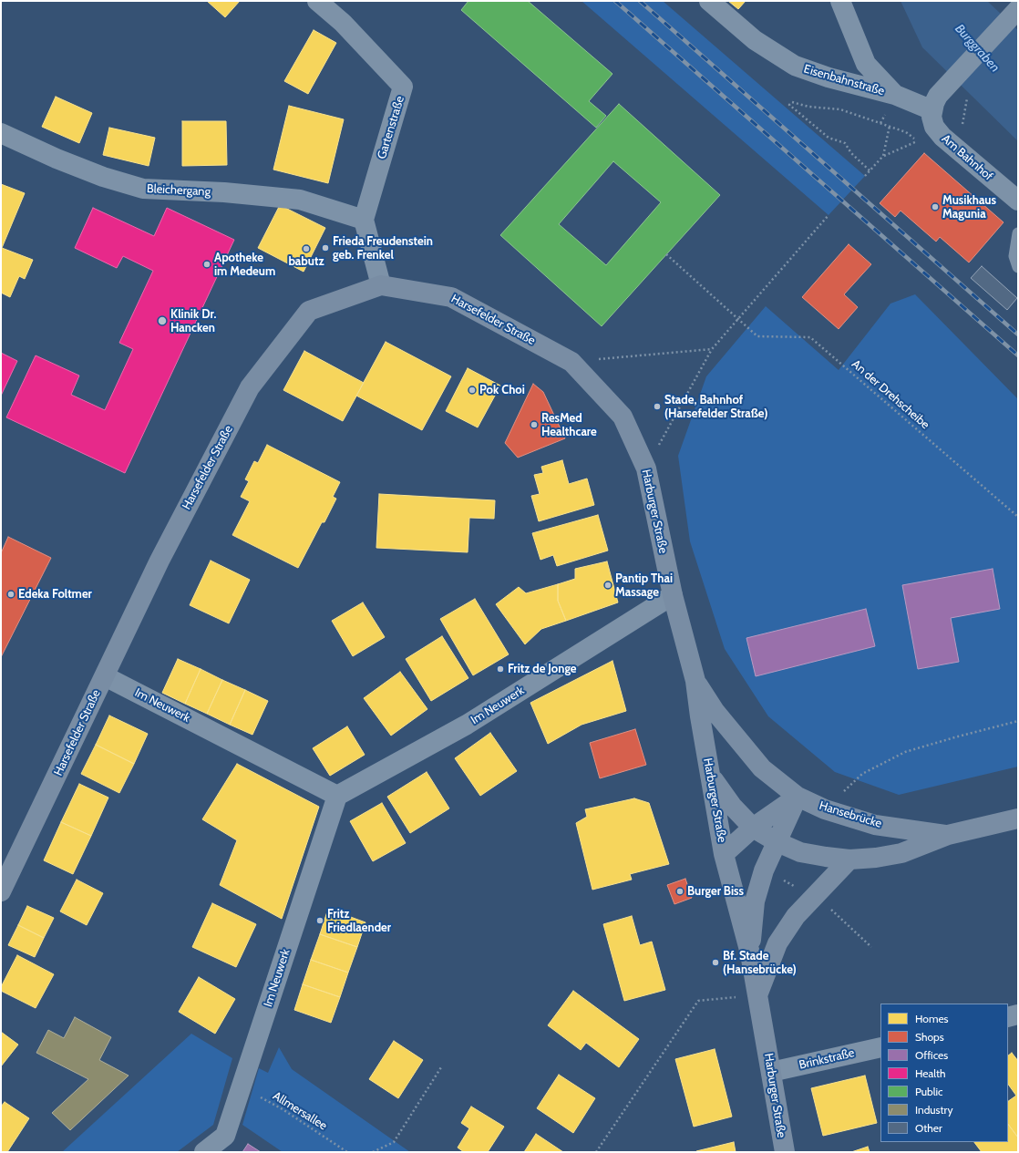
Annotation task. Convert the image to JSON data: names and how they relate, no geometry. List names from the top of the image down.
{
  "streets": {
    "main road": ["Harsefelder Straße", "Harburger Straße", "Hansebrücke"],
    "street": [
      "Eisenbahnstraße",
      "Gartenstraße",
      "Am Bahnhof",
      "Bleichergang",
      "Im Neuwerk",
      "Brinkstraße"
    ],
    "path": ["An der Drehscheibe", "Allmersallee"]
  },
  "crossings": [
    ["Eisenbahnstraße", "Am Bahnhof"],
    ["Gartenstraße", "Bleichergang"],
    ["Harsefelder Straße", "Harburger Straße"],
    ["Harsefelder Straße", "Im Neuwerk"],
    ["Harburger Straße", "Im Neuwerk"],
    ["Harburger Straße", "Hansebrücke"],
    ["Harburger Straße", "Brinkstraße"],
    ["Im Neuwerk", "Allmersallee"]
  ],
  "water": ["Burggraben"],
  "places": [
    "Musikhaus Magunia",
    "Frieda Freudenstein geb. Frenkel",
    "babutz",
    "Apotheke im Medeum",
    "Klinik Dr. Hancken",
    "Pok Choi",
    "Stade, Bahnhof (Harsefelder Straße)",
    "ResMed Healthcare",
    "Pantip Thai Massage",
    "Edeka Foltmer",
    "Fritz de Jonge",
    "Burger Biss",
    "Fritz Friedlaender",
    "Bf. Stade (Hansebrücke)"
  ],
  "legend": [
    "Homes",
    "Shops",
    "Offices",
    "Health",
    "Public",
    "Industry",
    "Other"
  ]
}
